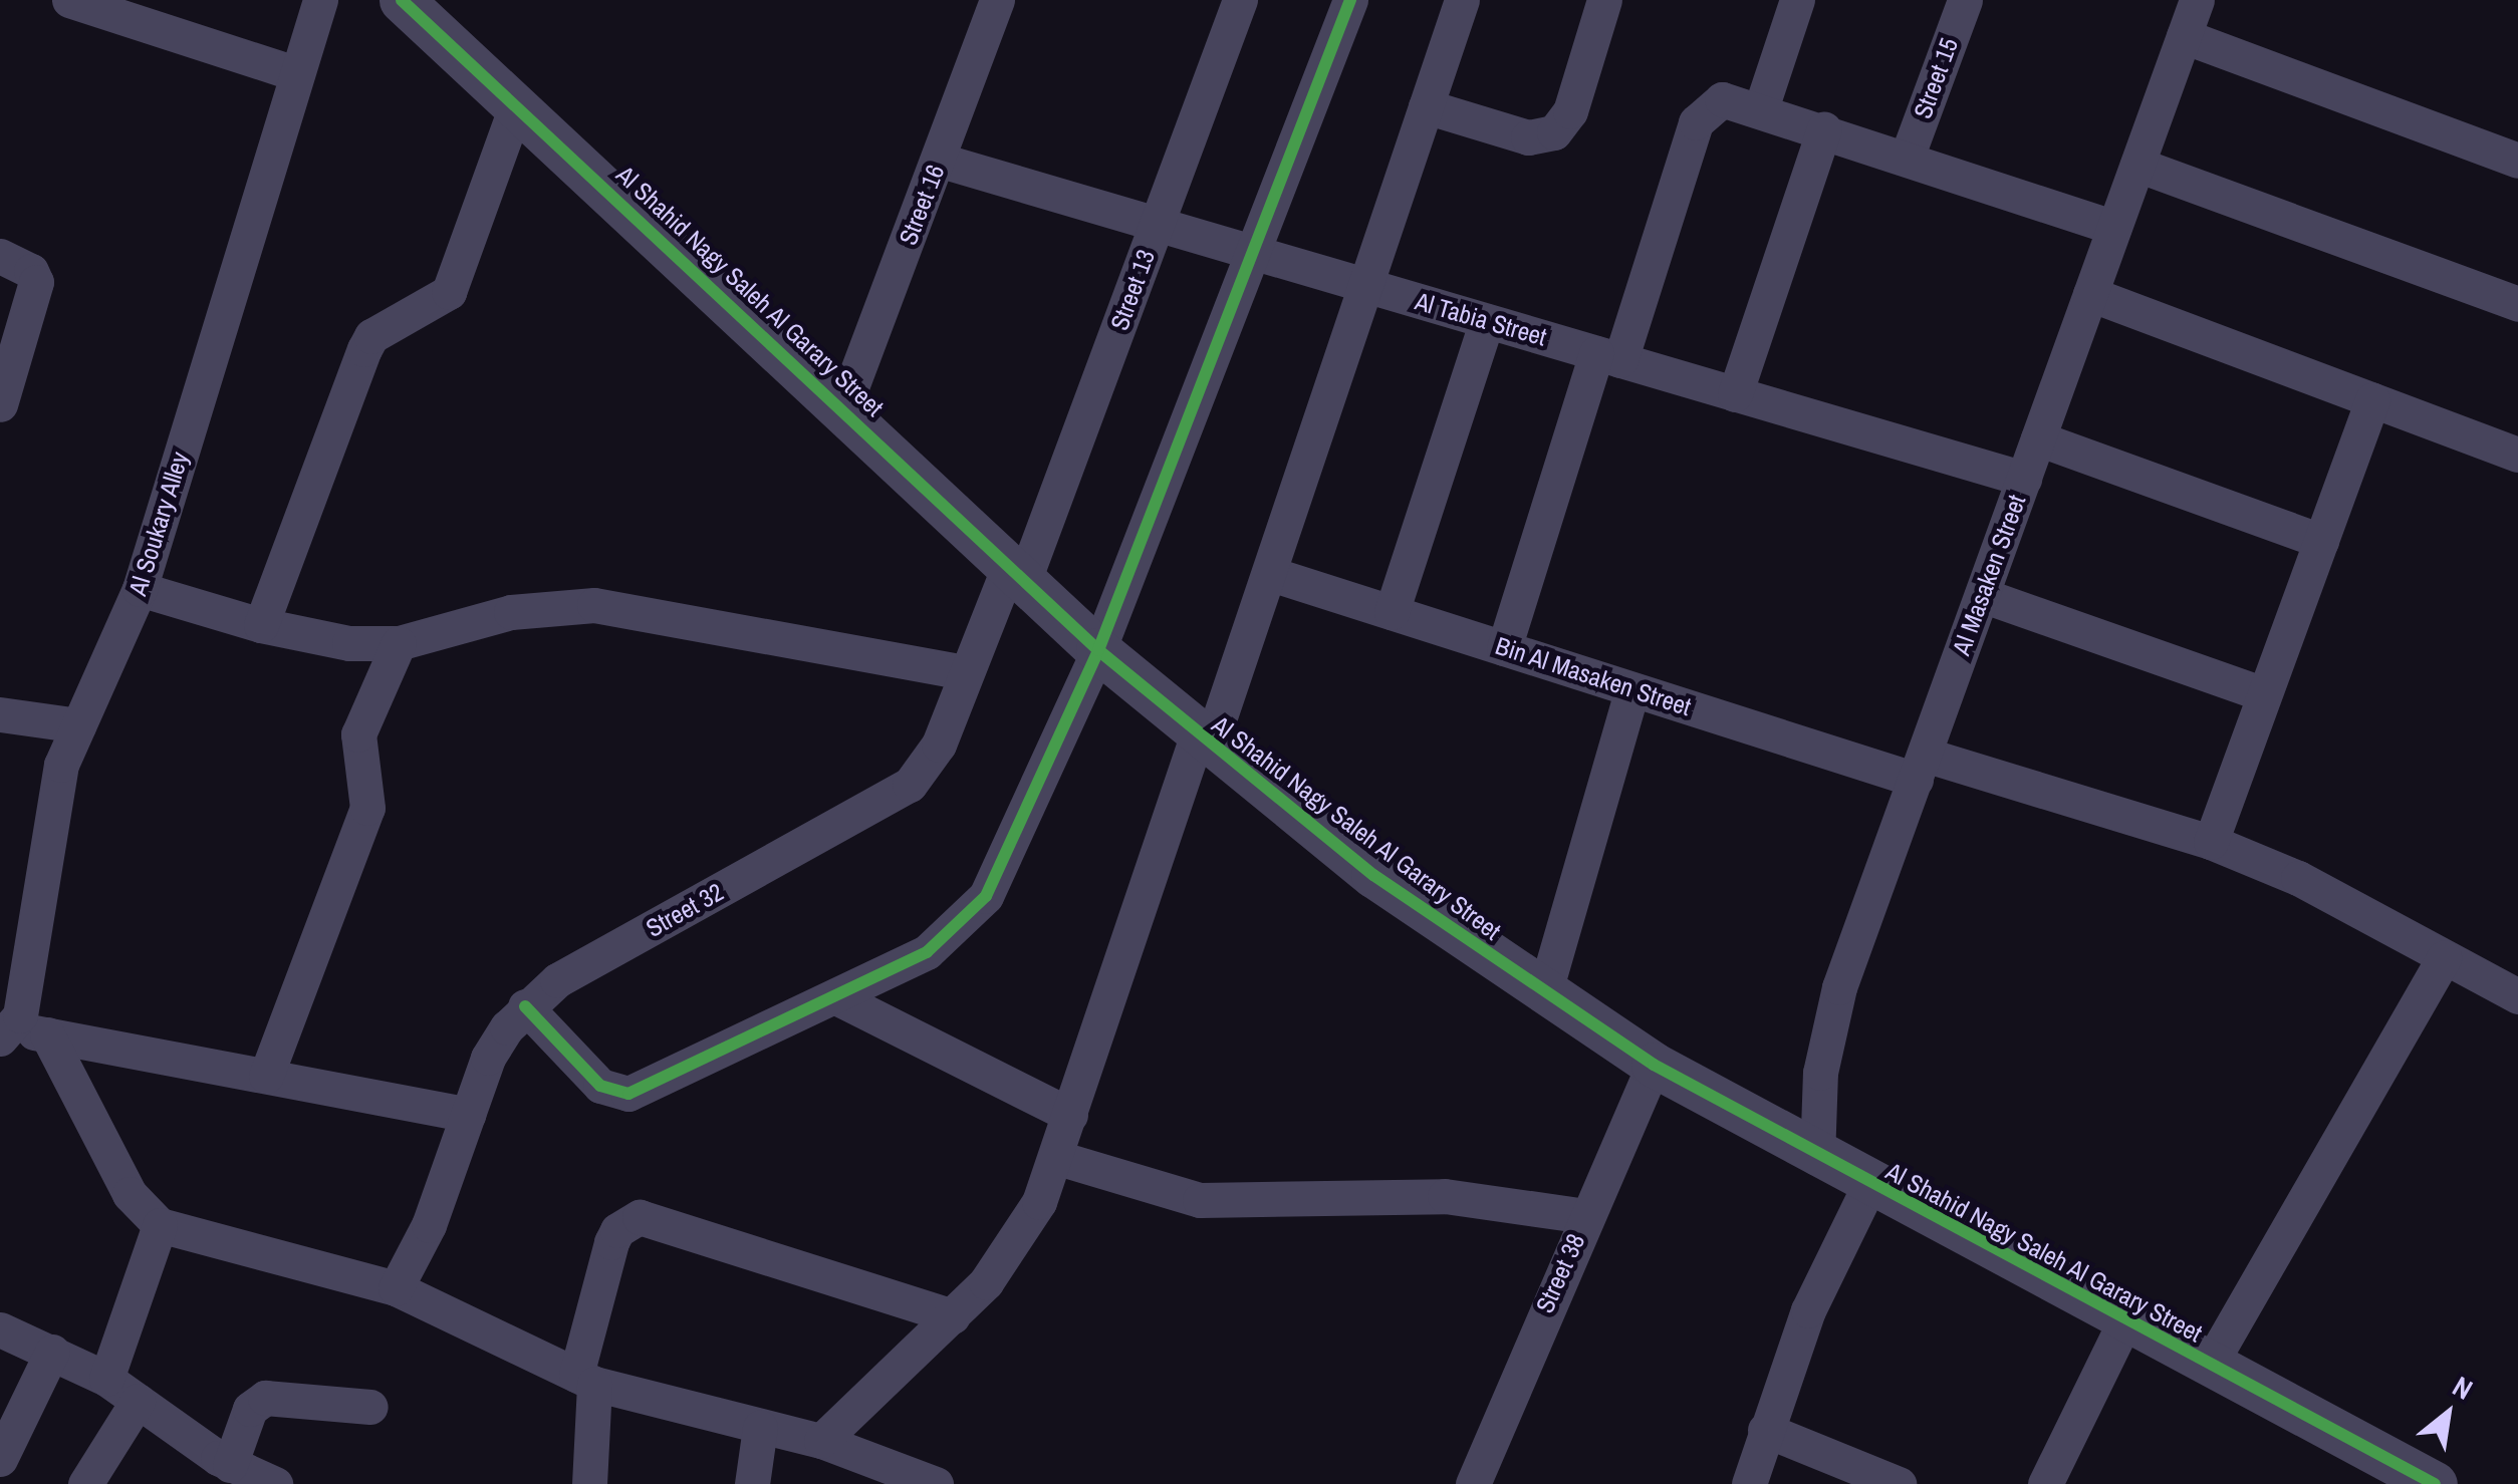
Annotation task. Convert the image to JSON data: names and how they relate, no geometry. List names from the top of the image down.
{
  "streets": {
    "street": [
      "Street 15",
      "Street 16",
      "Street 13",
      "Al Shahid Nagy Saleh Al Garary Street",
      "Al Tabia Street",
      "Al Soukary Alley",
      "Al Masaken Street",
      "Bin Al Masaken Street",
      "Street 32",
      "Street 38"
    ]
  },
  "crossings": [
    ["Street 16", "Al Shahid Nagy Saleh Al Garary Street"],
    ["Street 16", "Al Tabia Street"],
    ["Street 13", "Al Shahid Nagy Saleh Al Garary Street"],
    ["Street 13", "Al Tabia Street"],
    ["Street 13", "Street 32"],
    ["Al Shahid Nagy Saleh Al Garary Street", "Al Masaken Street"],
    ["Al Shahid Nagy Saleh Al Garary Street", "Street 32"],
    ["Al Shahid Nagy Saleh Al Garary Street", "Street 38"],
    ["Al Tabia Street", "Al Masaken Street"],
    ["Al Masaken Street", "Bin Al Masaken Street"]
  ],
  "north": "top right"
}
